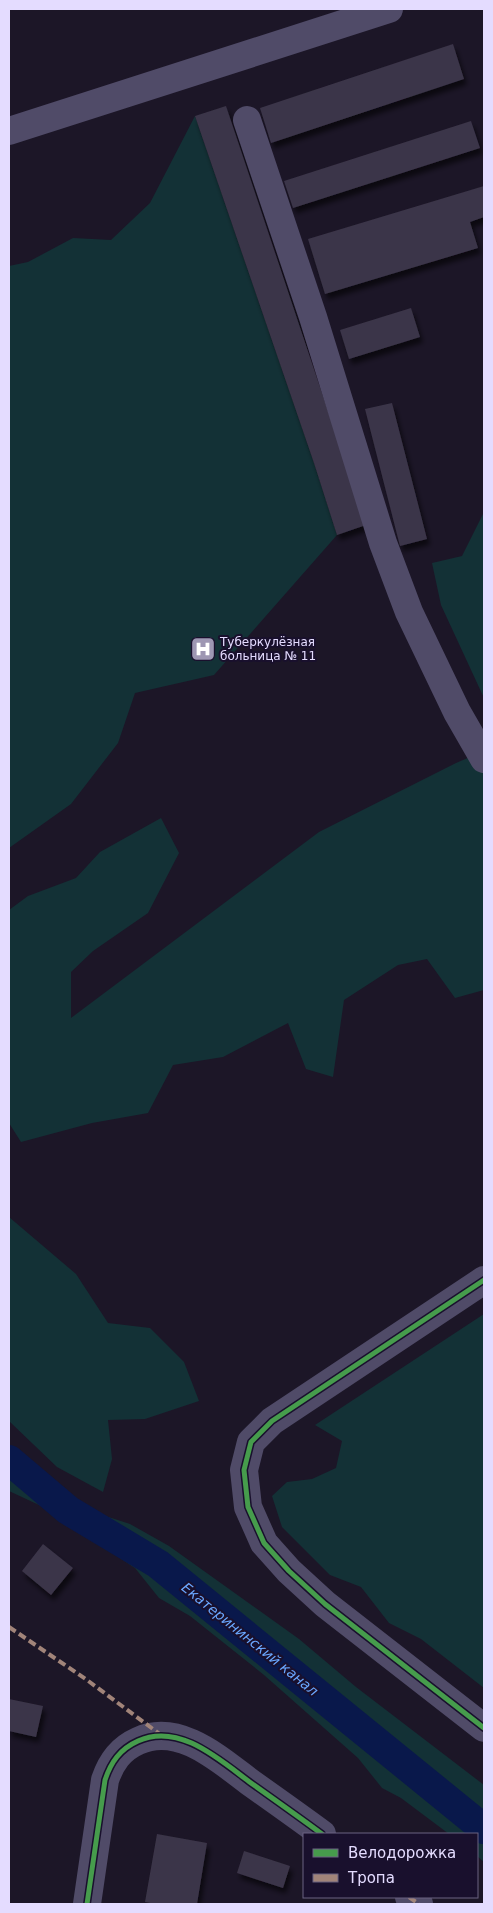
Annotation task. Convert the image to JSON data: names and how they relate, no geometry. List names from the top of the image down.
{
  "water": ["Екатерининский канал"],
  "places": {
    "hospital": ["Туберкулёзная больница № 11"]
  },
  "legend": ["Велодорожка", "Тропа"]
}
